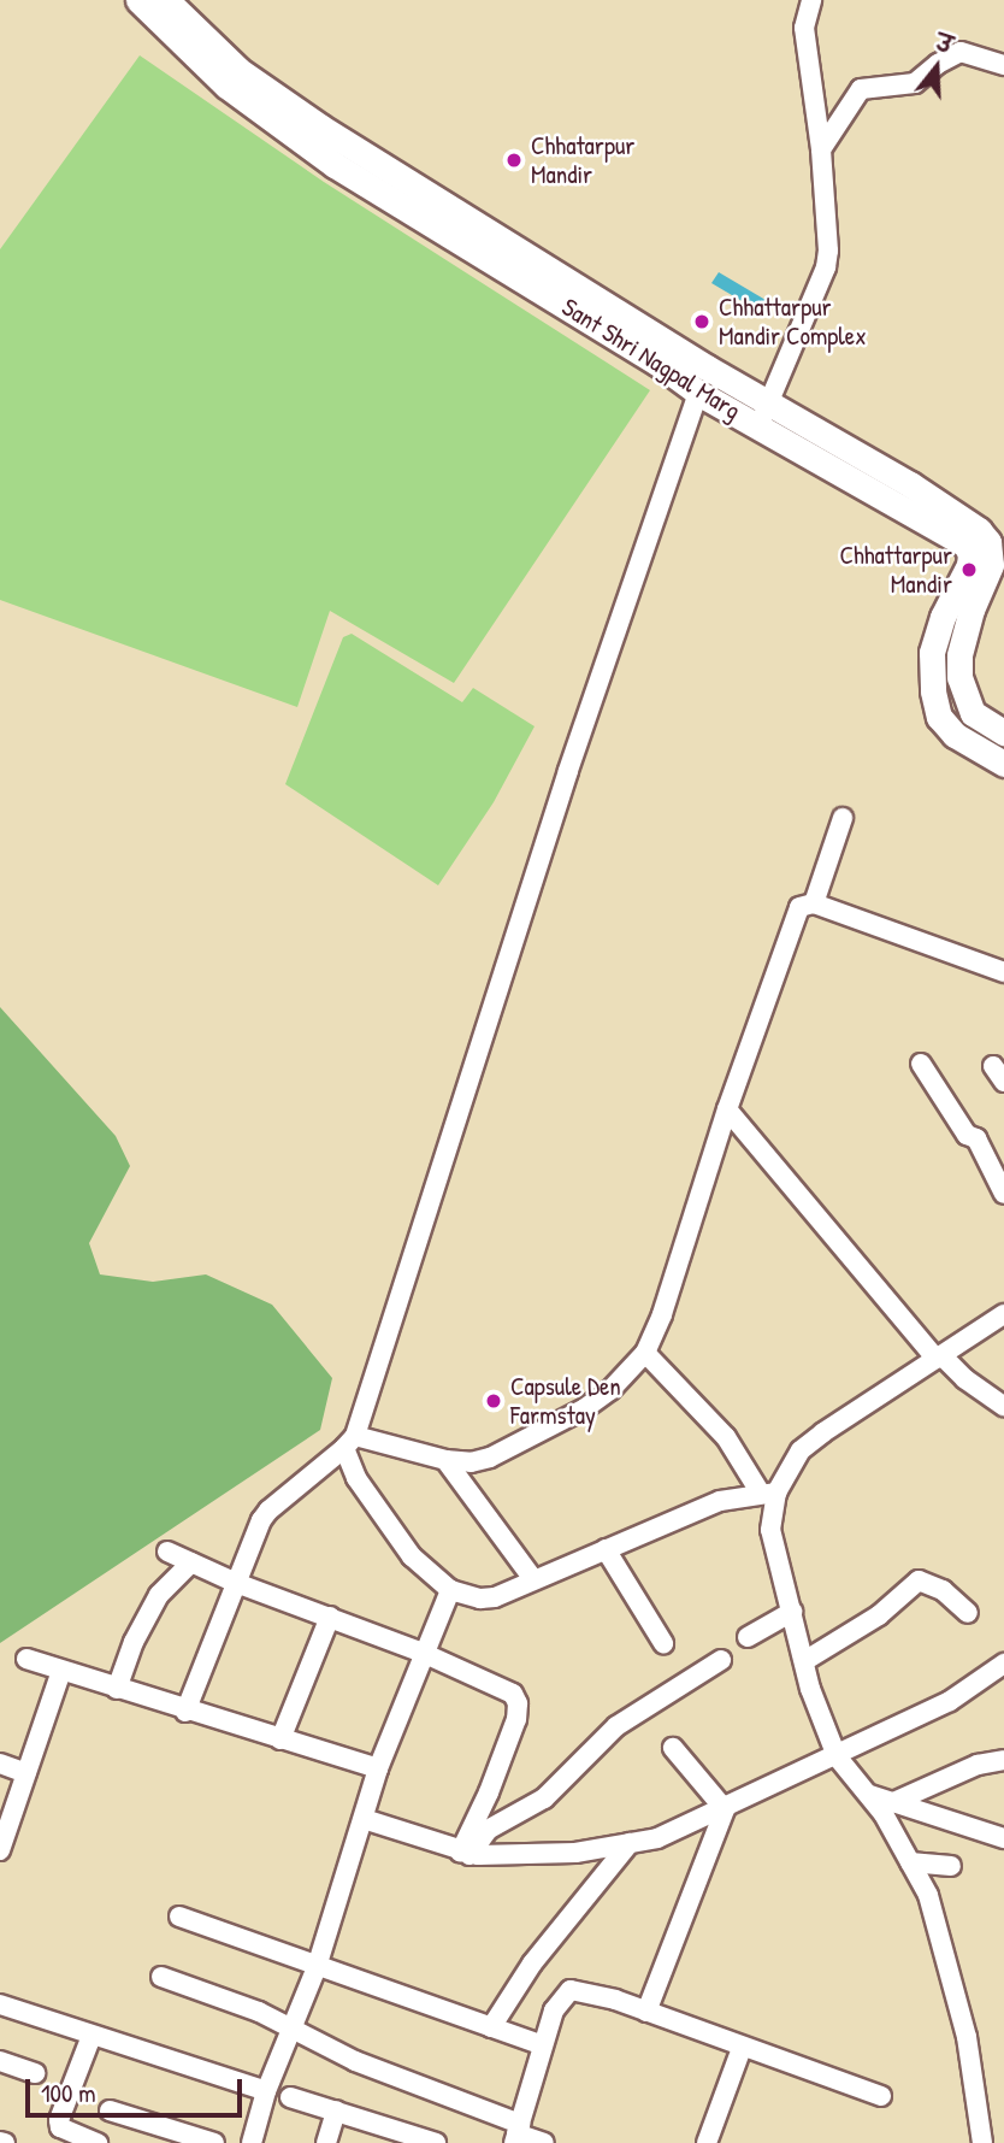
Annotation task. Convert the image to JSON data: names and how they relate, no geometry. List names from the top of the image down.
{
  "streets": {
    "main road": ["Sant Shri Nagpal Marg"]
  },
  "places": [
    "Chhatarpur Mandir",
    "Chhattarpur Mandir Complex",
    "Chhattarpur Mandir",
    "Capsule Den Farmstay"
  ],
  "scale_bar": "100 m",
  "north": "top"
}
